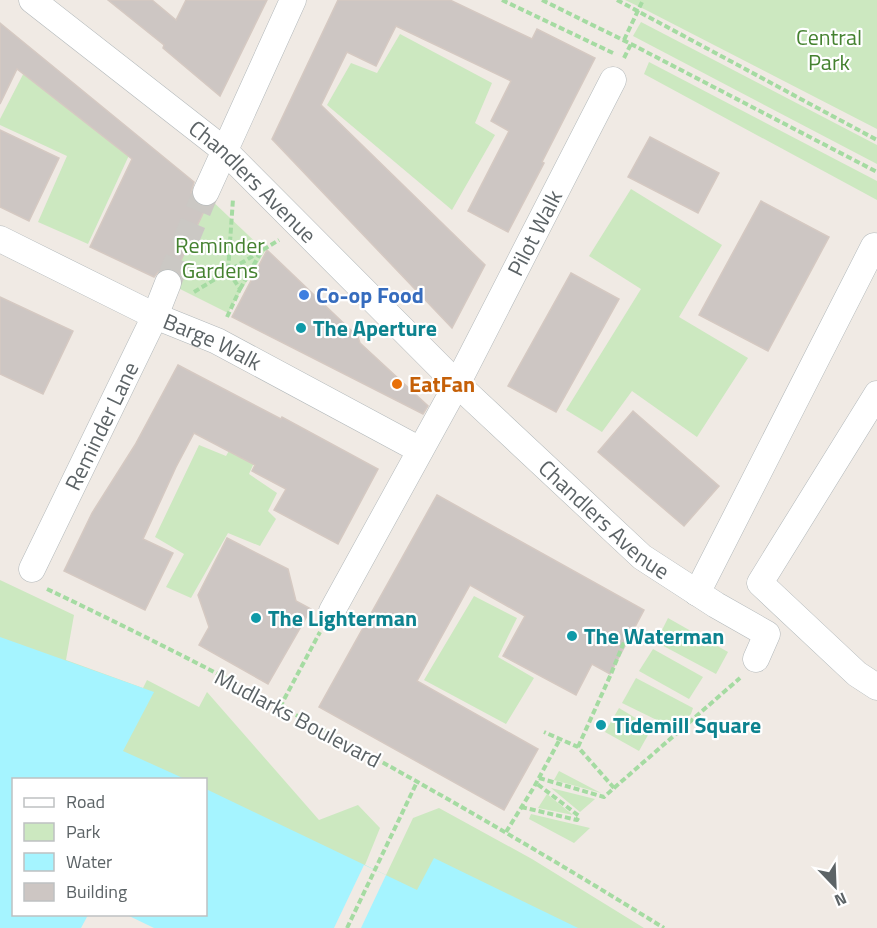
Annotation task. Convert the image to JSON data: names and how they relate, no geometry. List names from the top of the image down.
{
  "streets": {
    "street": [
      "Chandlers Avenue",
      "Pilot Walk",
      "Barge Walk",
      "Reminder Lane"
    ],
    "path": ["Mudlarks Boulevard"]
  },
  "crossings": [
    ["Chandlers Avenue", "Pilot Walk"],
    ["Barge Walk", "Reminder Lane"]
  ],
  "parks": ["Central Park", "Reminder Gardens"],
  "places": [
    "Co-op Food",
    "The Aperture",
    "EatFan",
    "The Lighterman",
    "The Waterman",
    "Tidemill Square"
  ],
  "legend": [
    "Road",
    "Park",
    "Water",
    "Building"
  ],
  "north": "bottom right"
}
